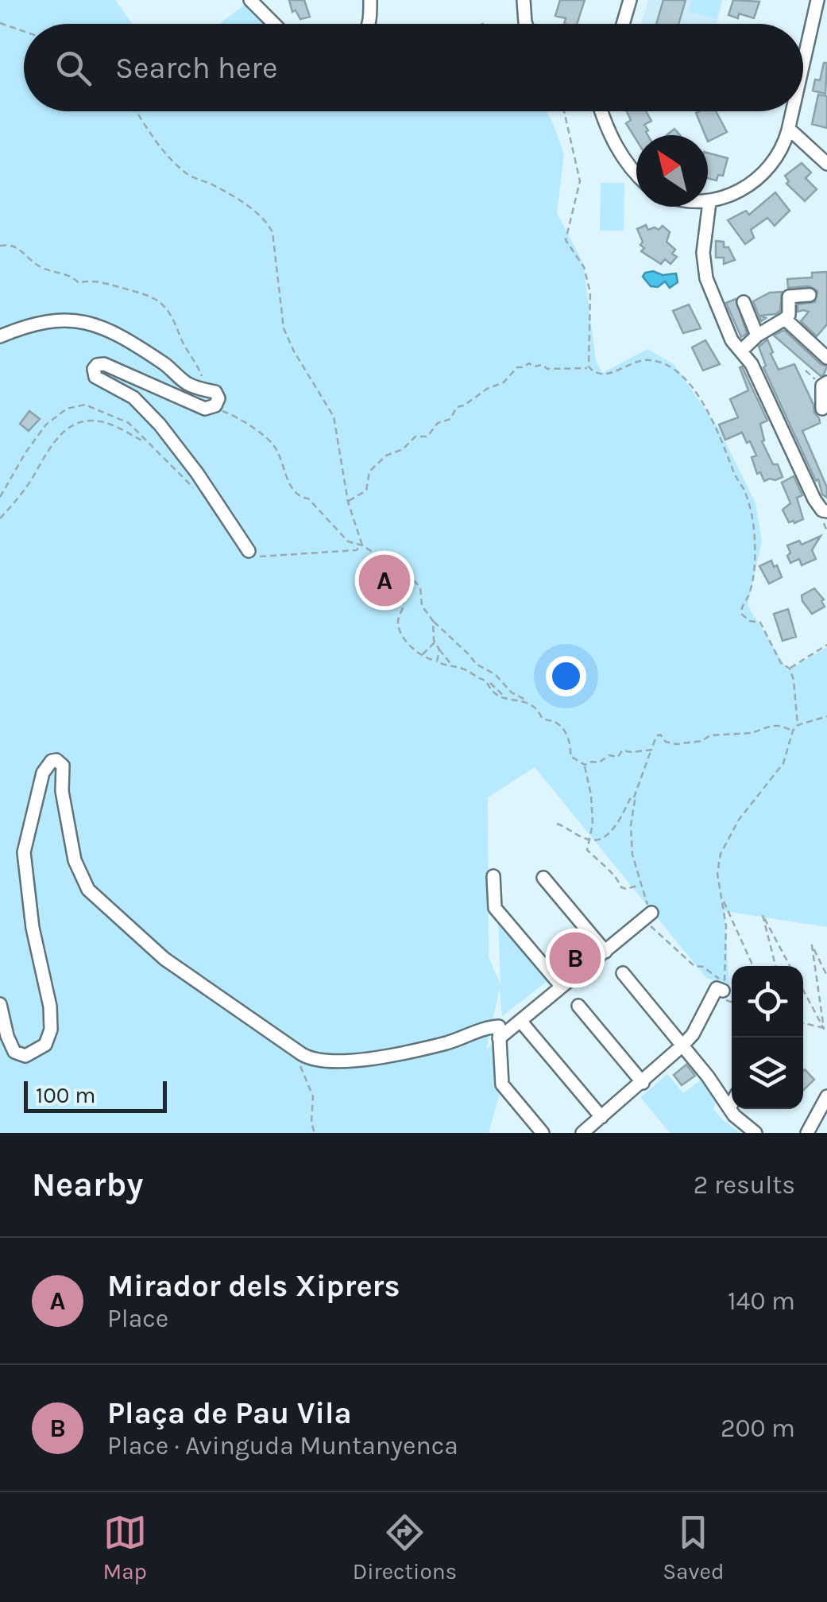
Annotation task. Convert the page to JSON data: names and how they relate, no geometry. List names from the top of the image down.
{
  "scale_bar": "100 m",
  "north": "top left",
  "page": {
    "search": "Search here",
    "pins": ["A", "B"],
    "scale": "100 m",
    "heading": ["Nearby", "2 results"],
    "list": [
      {
        "mark": "A",
        "name": "Mirador dels Xiprers",
        "note": "Place",
        "value": "140 m"
      },
      {
        "mark": "B",
        "name": "Plaça de Pau Vila",
        "note": "Place · Avinguda Muntanyenca",
        "value": "200 m"
      }
    ],
    "nav": ["Map", "Directions", "Saved"]
  }
}
